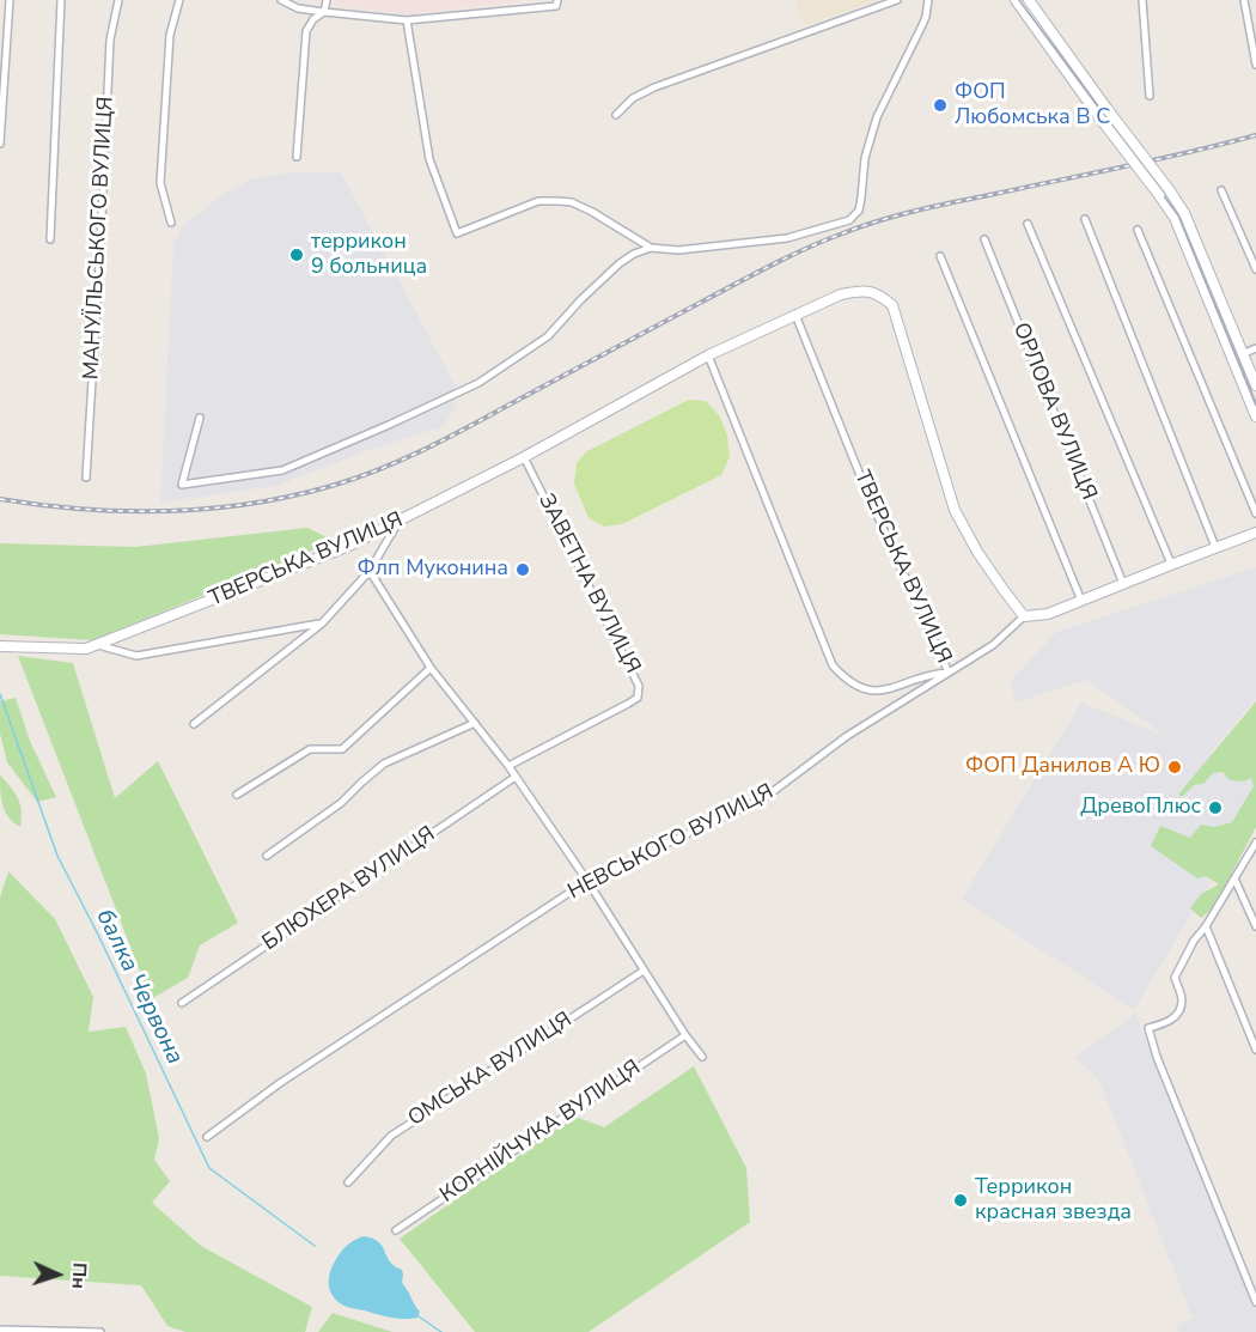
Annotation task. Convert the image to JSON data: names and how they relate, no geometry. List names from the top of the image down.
{
  "streets": {
    "main road": ["ТВЕРСЬКА ВУЛИЦЯ"],
    "street": [
      "МАНУЇЛЬСЬКОГО ВУЛИЦЯ",
      "ОРЛОВА ВУЛИЦЯ",
      "ЗАВЕТНА ВУЛИЦЯ",
      "НЕВСЬКОГО ВУЛИЦЯ",
      "БЛЮХЕРА ВУЛИЦЯ",
      "ОМСЬКА ВУЛИЦЯ",
      "КОРНІЙЧУКА ВУЛИЦЯ"
    ]
  },
  "crossings": [
    ["ТВЕРСЬКА ВУЛИЦЯ", "ЗАВЕТНА ВУЛИЦЯ"],
    ["ТВЕРСЬКА ВУЛИЦЯ", "НЕВСЬКОГО ВУЛИЦЯ"]
  ],
  "water": ["балка Червона"],
  "places": [
    "ФОП Любомська В С",
    "террикон 9 больница",
    "Флп Муконина",
    "ФОП Данилов А Ю",
    "ДревоПлюс",
    "Террикон красная звезда"
  ],
  "north": "right"
}
